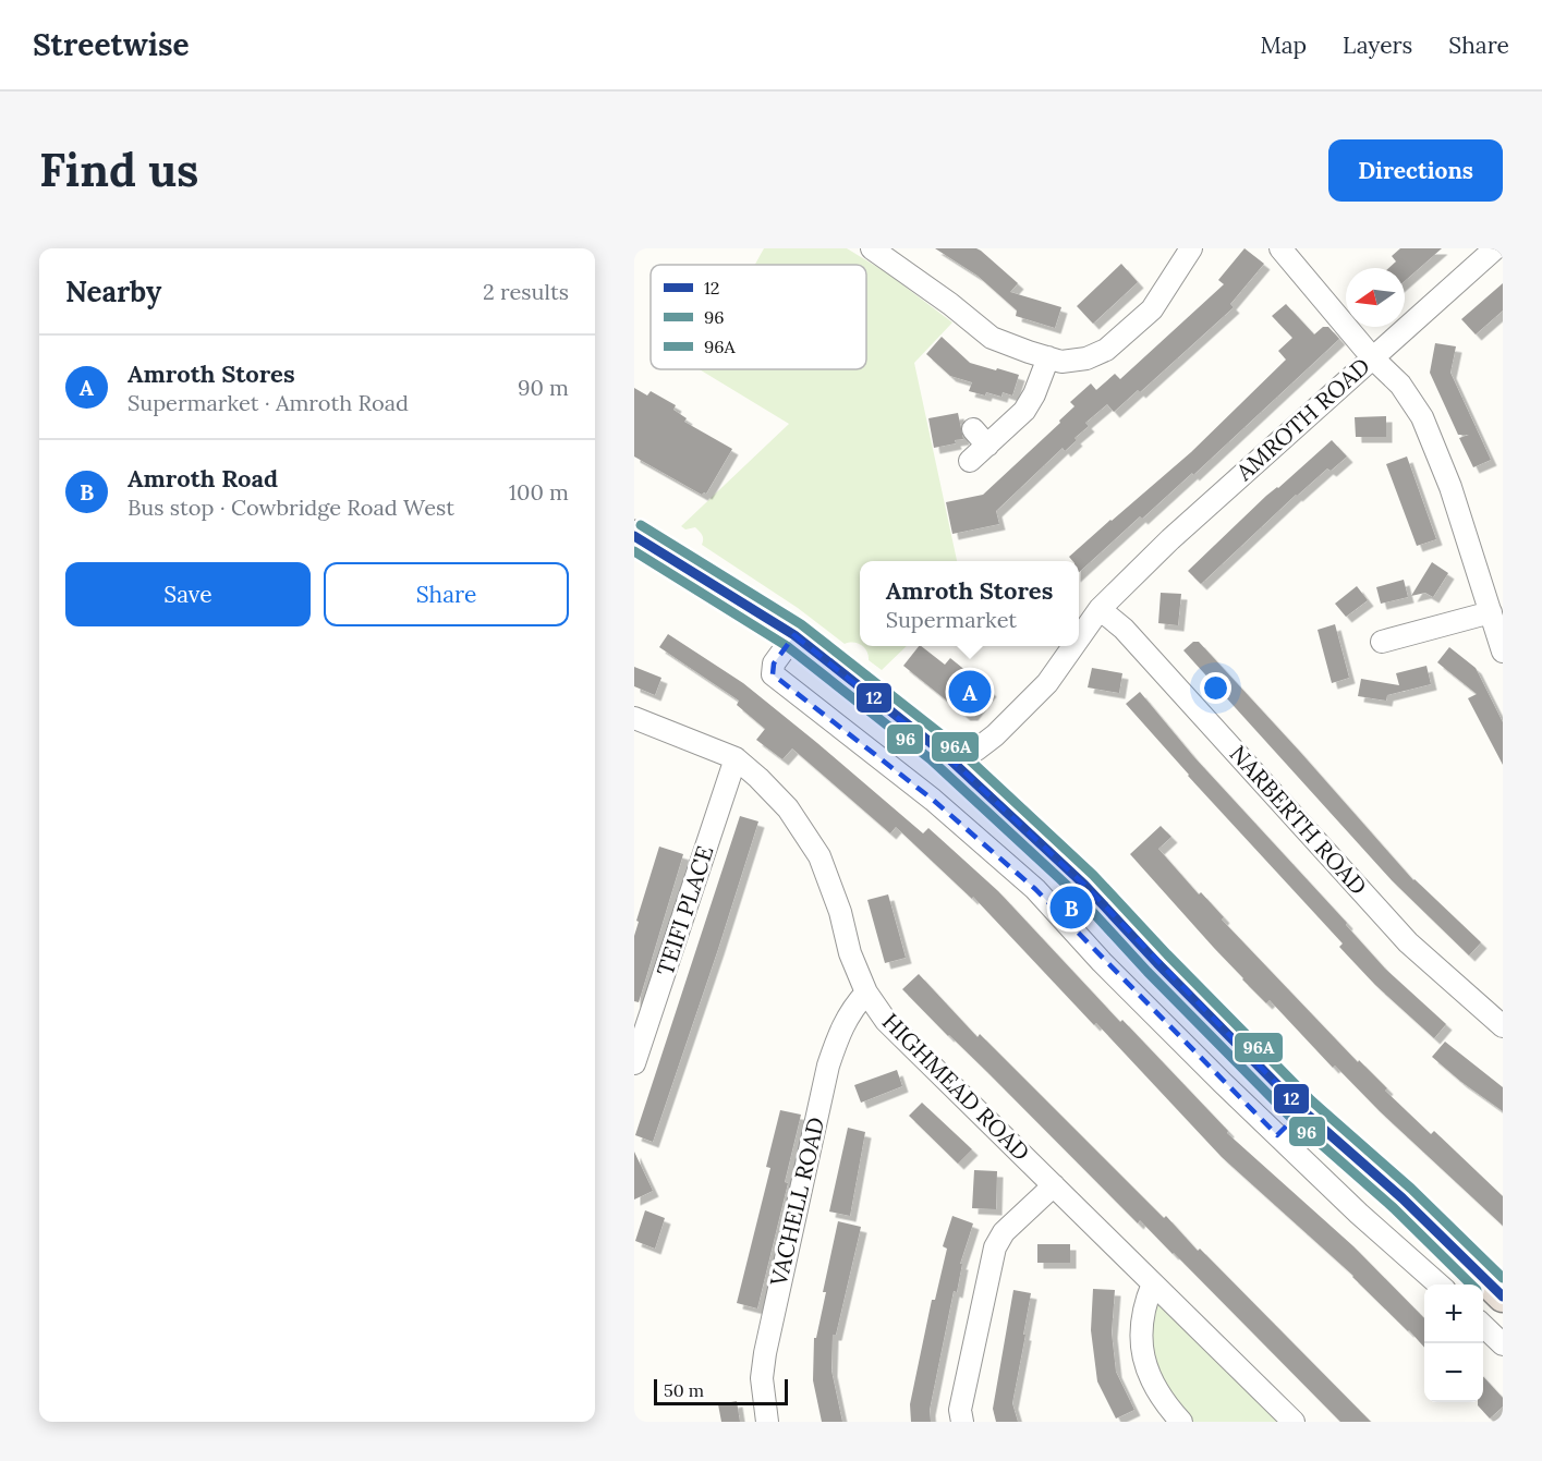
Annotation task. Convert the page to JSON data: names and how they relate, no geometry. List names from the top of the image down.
{
  "streets": {
    "street": [
      "AMROTH ROAD",
      "NARBERTH ROAD",
      "TEIFI PLACE",
      "HIGHMEAD ROAD",
      "VACHELL ROAD"
    ]
  },
  "crossings": [
    ["AMROTH ROAD", "NARBERTH ROAD"],
    ["TEIFI PLACE", "HIGHMEAD ROAD"],
    ["HIGHMEAD ROAD", "VACHELL ROAD"]
  ],
  "lines": ["transit line 96A", "transit line 12", "transit line 96"],
  "legend": ["12", "96", "96A"],
  "scale_bar": "50 m",
  "north": "left",
  "page": {
    "header": "Streetwise",
    "nav": ["Map", "Layers", "Share"],
    "buttons": [
      "Directions",
      ["Save", "Share"]
    ],
    "title": "Find us",
    "heading": ["Nearby", "2 results"],
    "list": [
      {
        "mark": "A",
        "name": "Amroth Stores",
        "note": "Supermarket · Amroth Road",
        "value": "90 m"
      },
      {
        "mark": "B",
        "name": "Amroth Road",
        "note": "Bus stop · Cowbridge Road West",
        "value": "100 m"
      }
    ],
    "popup": ["Amroth Stores", "Supermarket"],
    "pins": ["A", "B"],
    "map_buttons": ["+", "−"],
    "scale": "50 m"
  }
}
